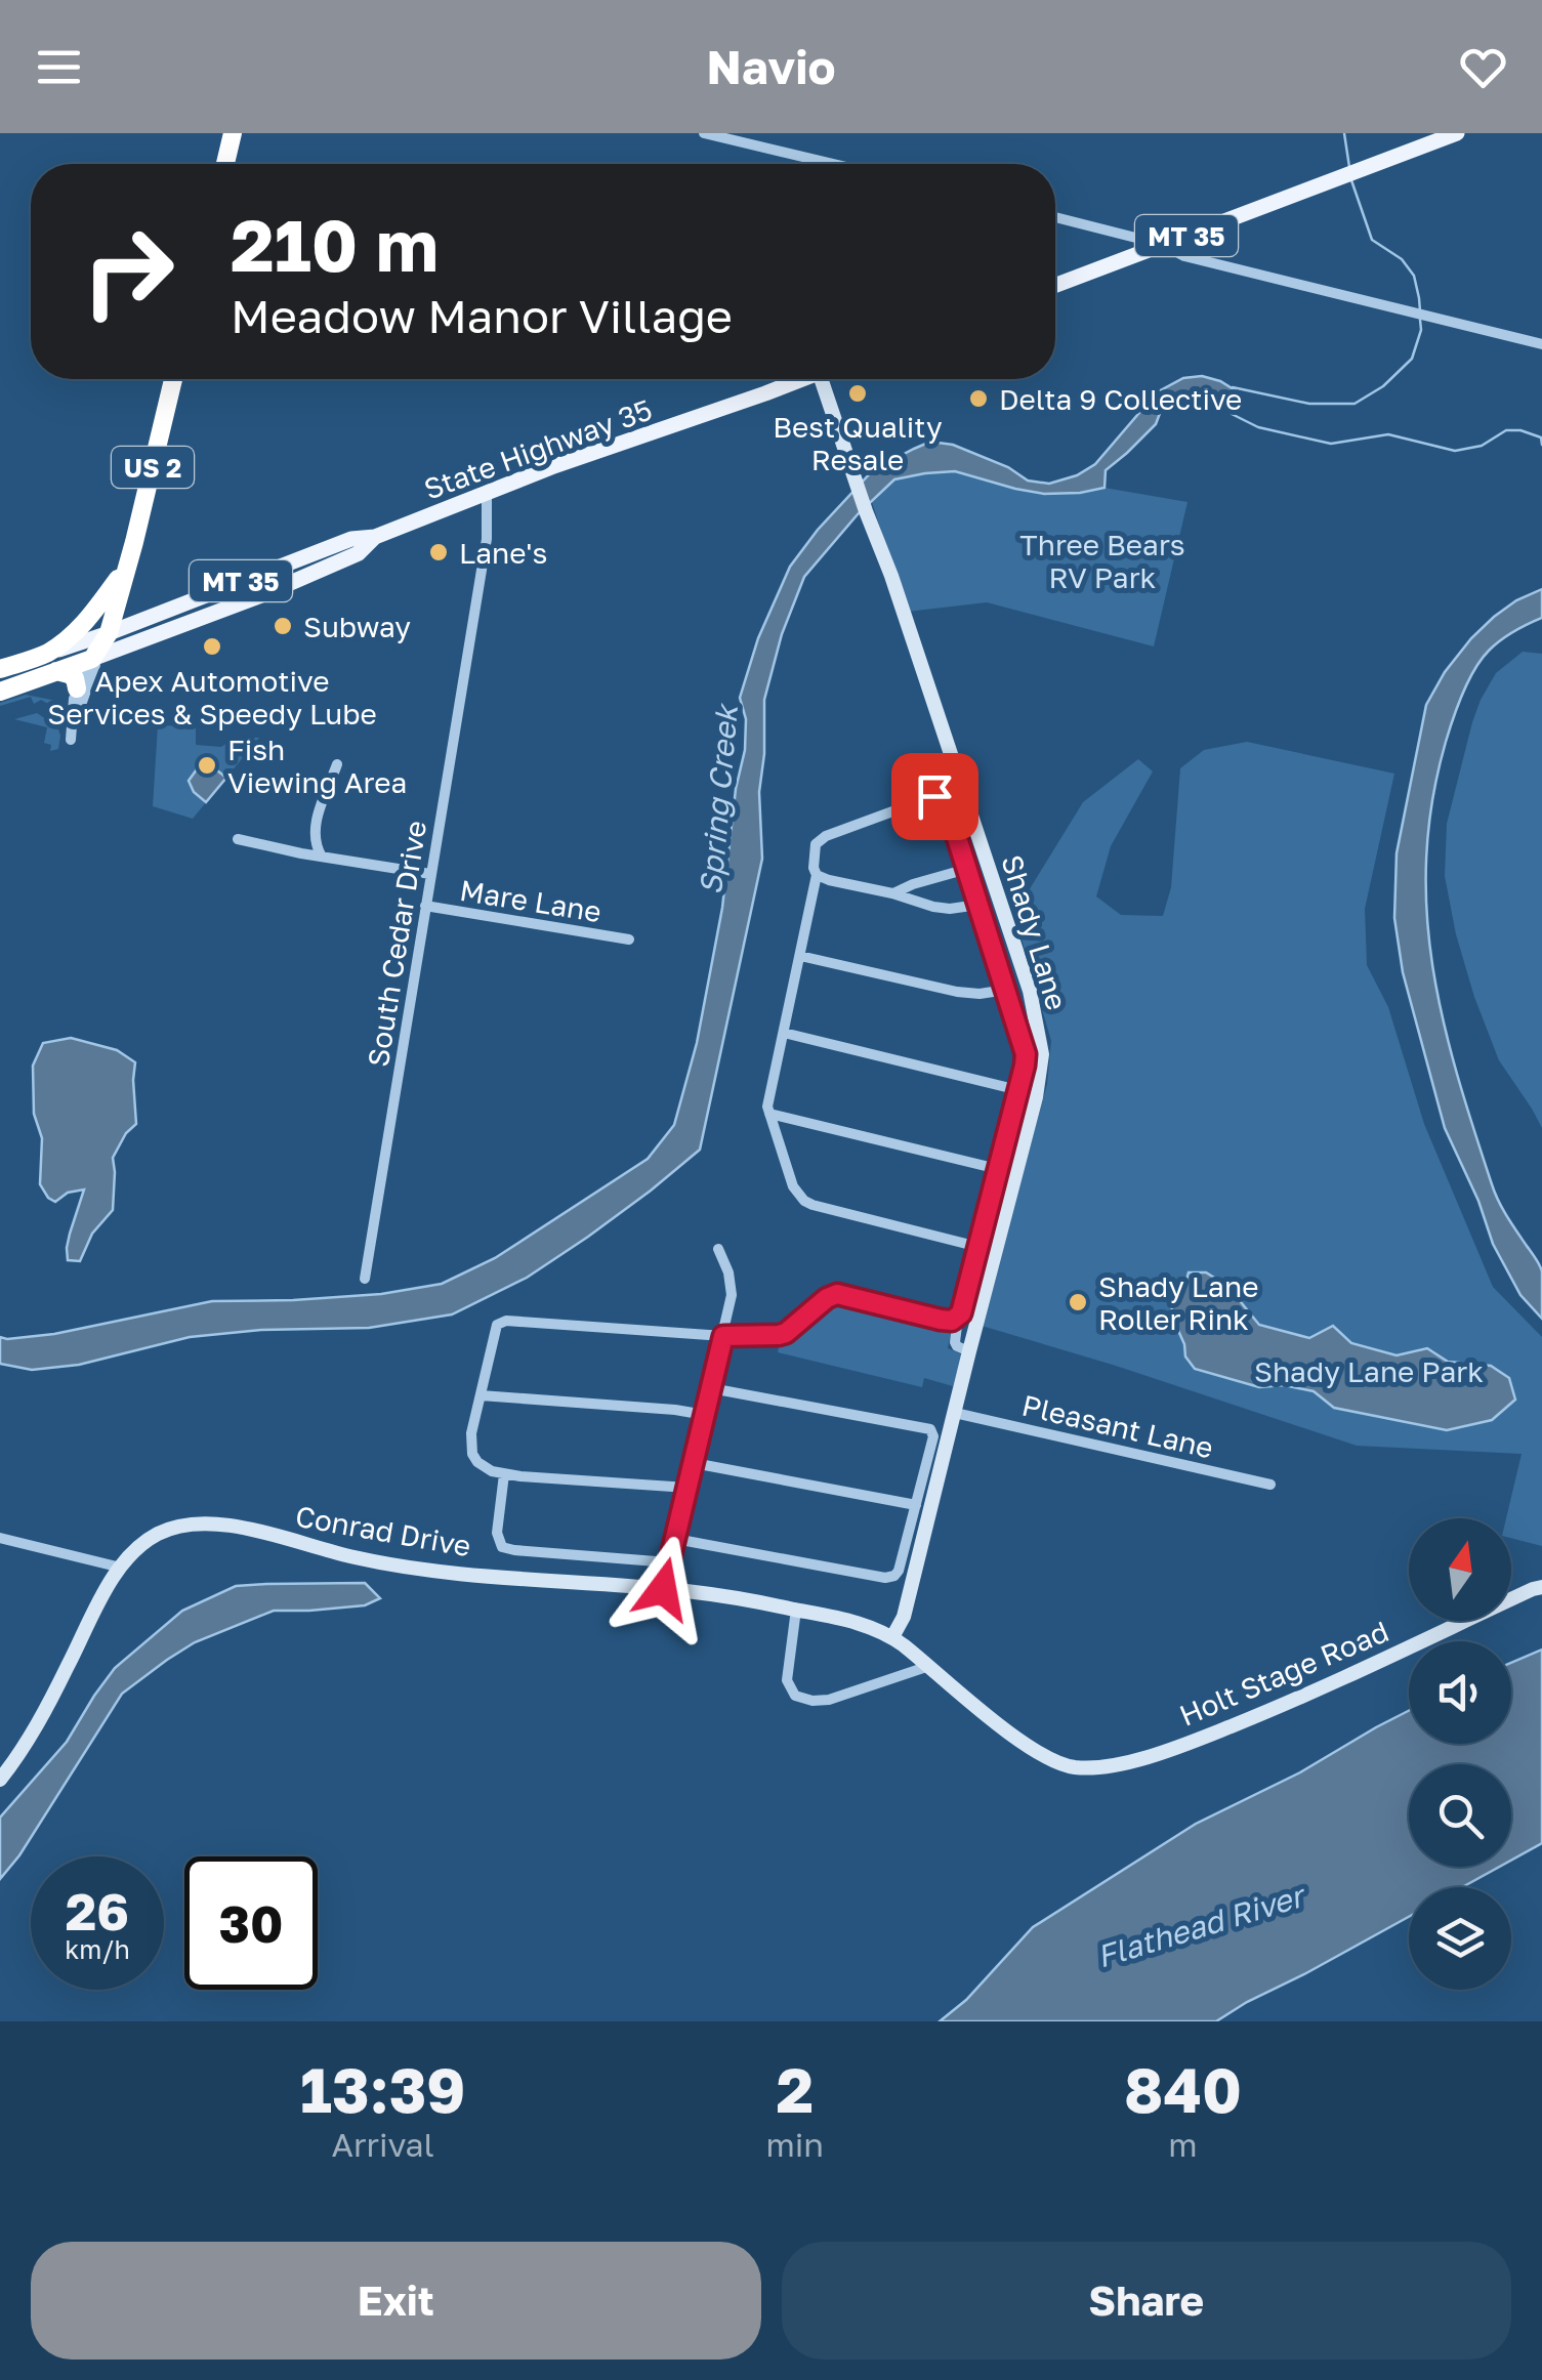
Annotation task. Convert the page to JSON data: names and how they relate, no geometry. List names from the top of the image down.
{
  "streets": {
    "highway": ["US 2"],
    "main road": [
      "MT 35",
      "State Highway 35",
      "Shady Lane",
      "Conrad Drive",
      "Holt Stage Road"
    ],
    "street": ["Mare Lane", "South Cedar Drive", "Pleasant Lane"]
  },
  "crossings": [
    ["MT 35", "State Highway 35"],
    ["MT 35", "US 2"],
    ["State Highway 35", "US 2"],
    ["State Highway 35", "South Cedar Drive"],
    ["Mare Lane", "South Cedar Drive"],
    ["Shady Lane", "Pleasant Lane"],
    ["Shady Lane", "Conrad Drive"]
  ],
  "water": ["Spring Creek", "Flathead River"],
  "parks": ["Three Bears RV Park", "Shady Lane Park"],
  "places": [
    "Best Quality Resale",
    "Delta 9 Collective",
    "Lane's",
    "Subway",
    "Apex Automotive Services & Speedy Lube",
    "Fish Viewing Area",
    "Shady Lane Roller Rink"
  ],
  "north": "top",
  "page": {
    "header": "Navio",
    "turn": ["210 m", "Meadow Manor Village"],
    "speed": "26 km/h",
    "limit": "30",
    "eta": [
      "13:39",
      "Arrival",
      "2",
      "min",
      "840",
      "m"
    ],
    "buttons": ["Exit", "Share"]
  }
}
